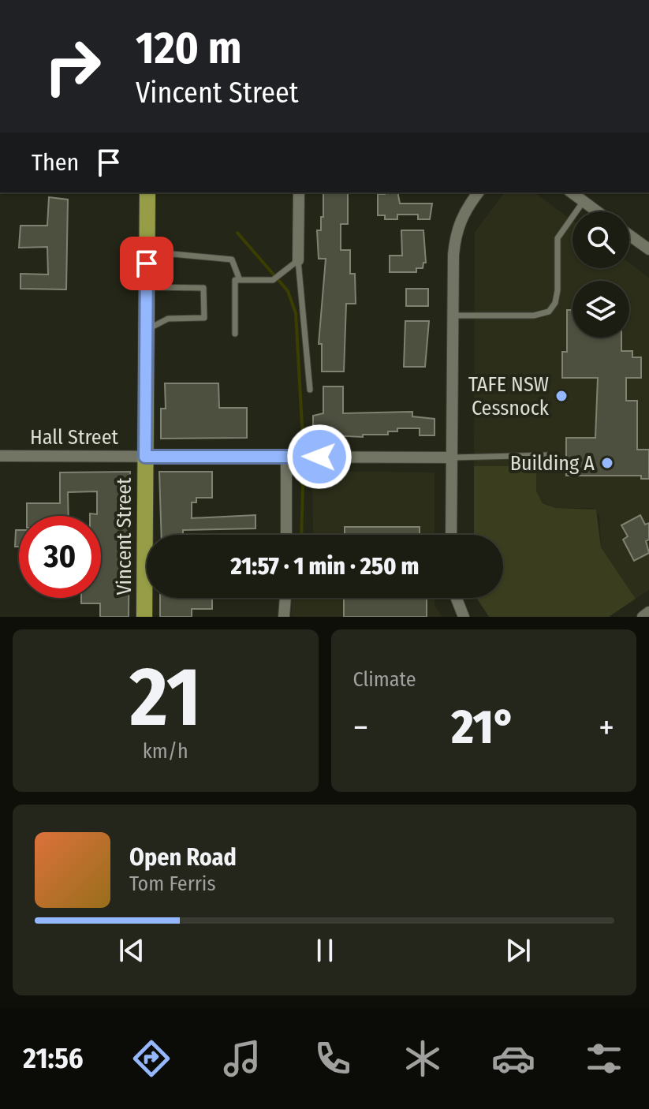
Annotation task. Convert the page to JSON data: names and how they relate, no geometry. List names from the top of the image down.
{
  "streets": {
    "main road": ["Vincent Street"],
    "street": ["Hall Street"]
  },
  "crossings": [
    ["Hall Street", "Vincent Street"]
  ],
  "places": ["TAFE NSW Cessnock", "Building A"],
  "page": {
    "turn": ["120 m", "Vincent Street"],
    "then": "Then",
    "limit": "30",
    "trip": "21:57 · 1 min · 250 m",
    "tile": [
      ["21", "km/h"],
      "Climate"
    ],
    "heat": ["−", "21°", "+"],
    "song": ["Open Road", "Tom Ferris"],
    "tabs": "21:56"
  }
}
